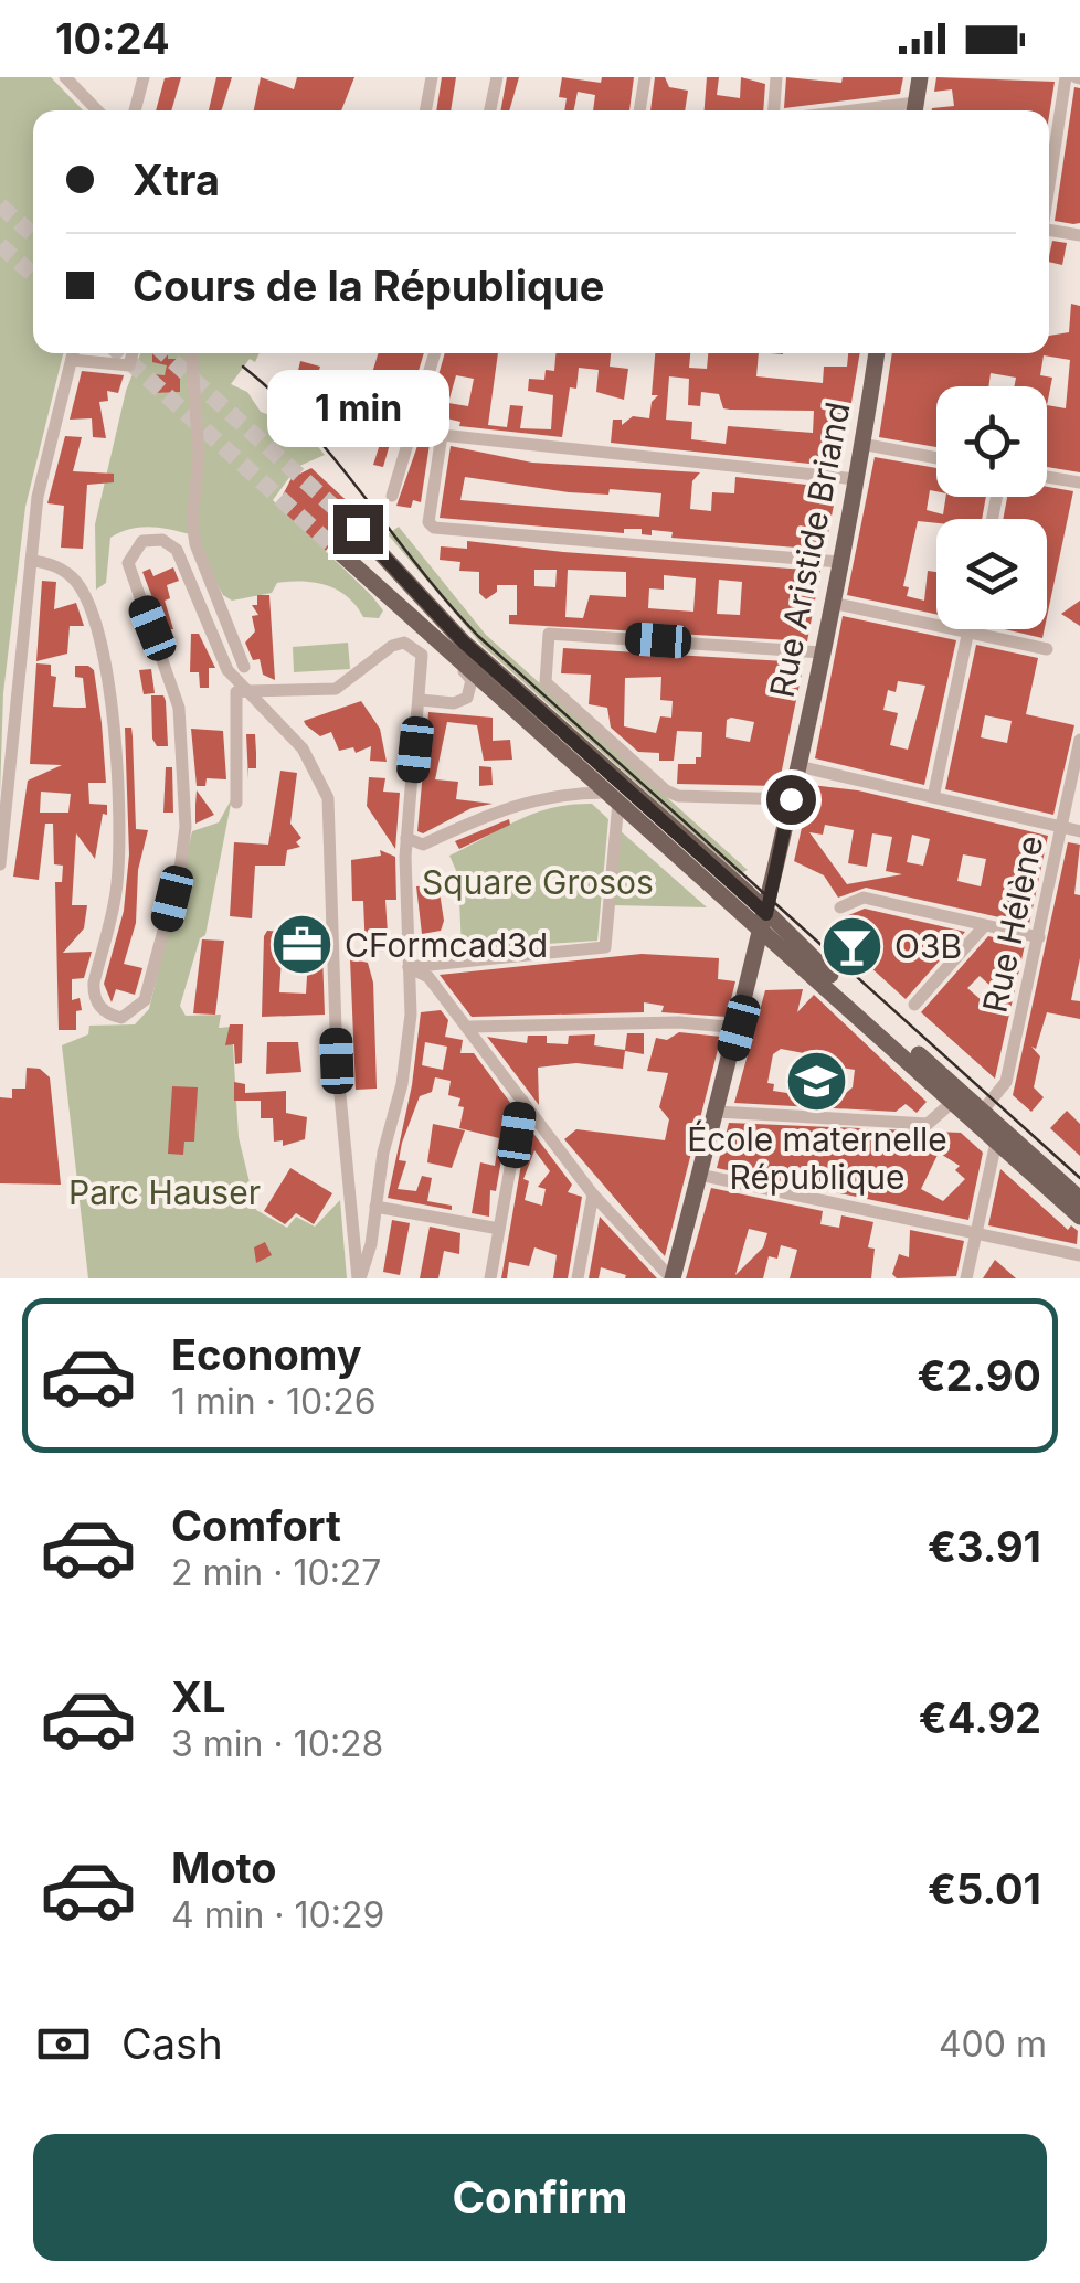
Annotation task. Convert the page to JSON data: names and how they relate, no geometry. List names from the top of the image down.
{
  "streets": {
    "main road": ["Rue Aristide Briand"],
    "street": ["Rue Hélène"]
  },
  "parks": ["Square Grosos", "Parc Hauser"],
  "places": {
    "office": ["CFormcad3d"],
    "bar": ["O3B"],
    "school or university": ["École maternelle République"]
  },
  "page": {
    "status": "10:24",
    "banner": ["Xtra", "Cours de la République"],
    "bubble": "1 min",
    "list": [
      {
        "name": "Economy",
        "note": "1 min · 10:26",
        "value": "€2.90"
      },
      {
        "name": "Comfort",
        "note": "2 min · 10:27",
        "value": "€3.91"
      },
      {
        "name": "XL",
        "note": "3 min · 10:28",
        "value": "€4.92"
      },
      {
        "name": "Moto",
        "note": "4 min · 10:29",
        "value": "€5.01"
      }
    ],
    "pay": ["Cash", "400 m"],
    "buttons": "Confirm"
  }
}
